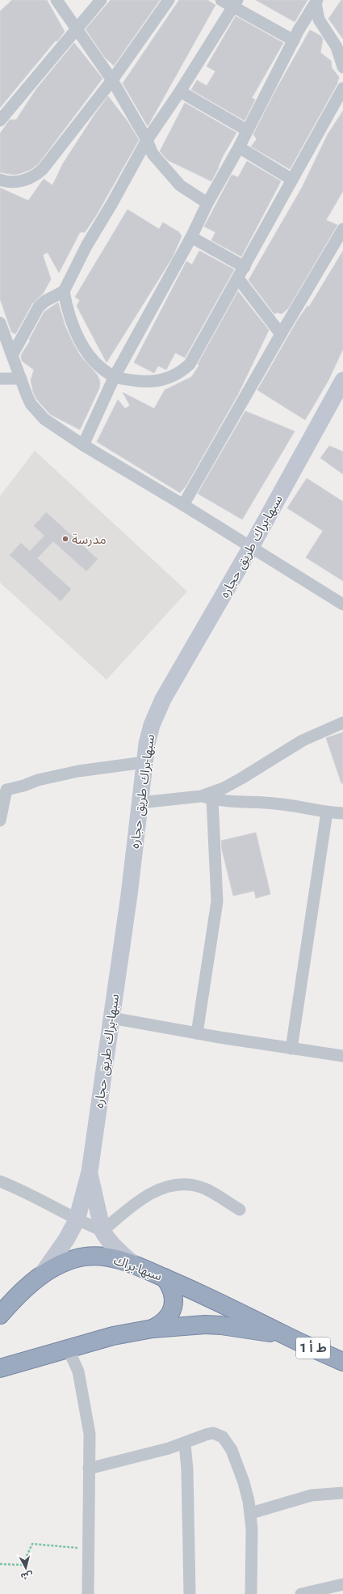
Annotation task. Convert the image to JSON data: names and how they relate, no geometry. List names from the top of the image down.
{
  "streets": {
    "highway": ["سبها-براك", "ط أ 1"],
    "main road": ["سبها-براك طريق حجاره"]
  },
  "crossings": [
    ["سبها-براك طريق حجاره", "سبها-براك"]
  ],
  "places": ["مدرسة"],
  "north": "bottom"
}
